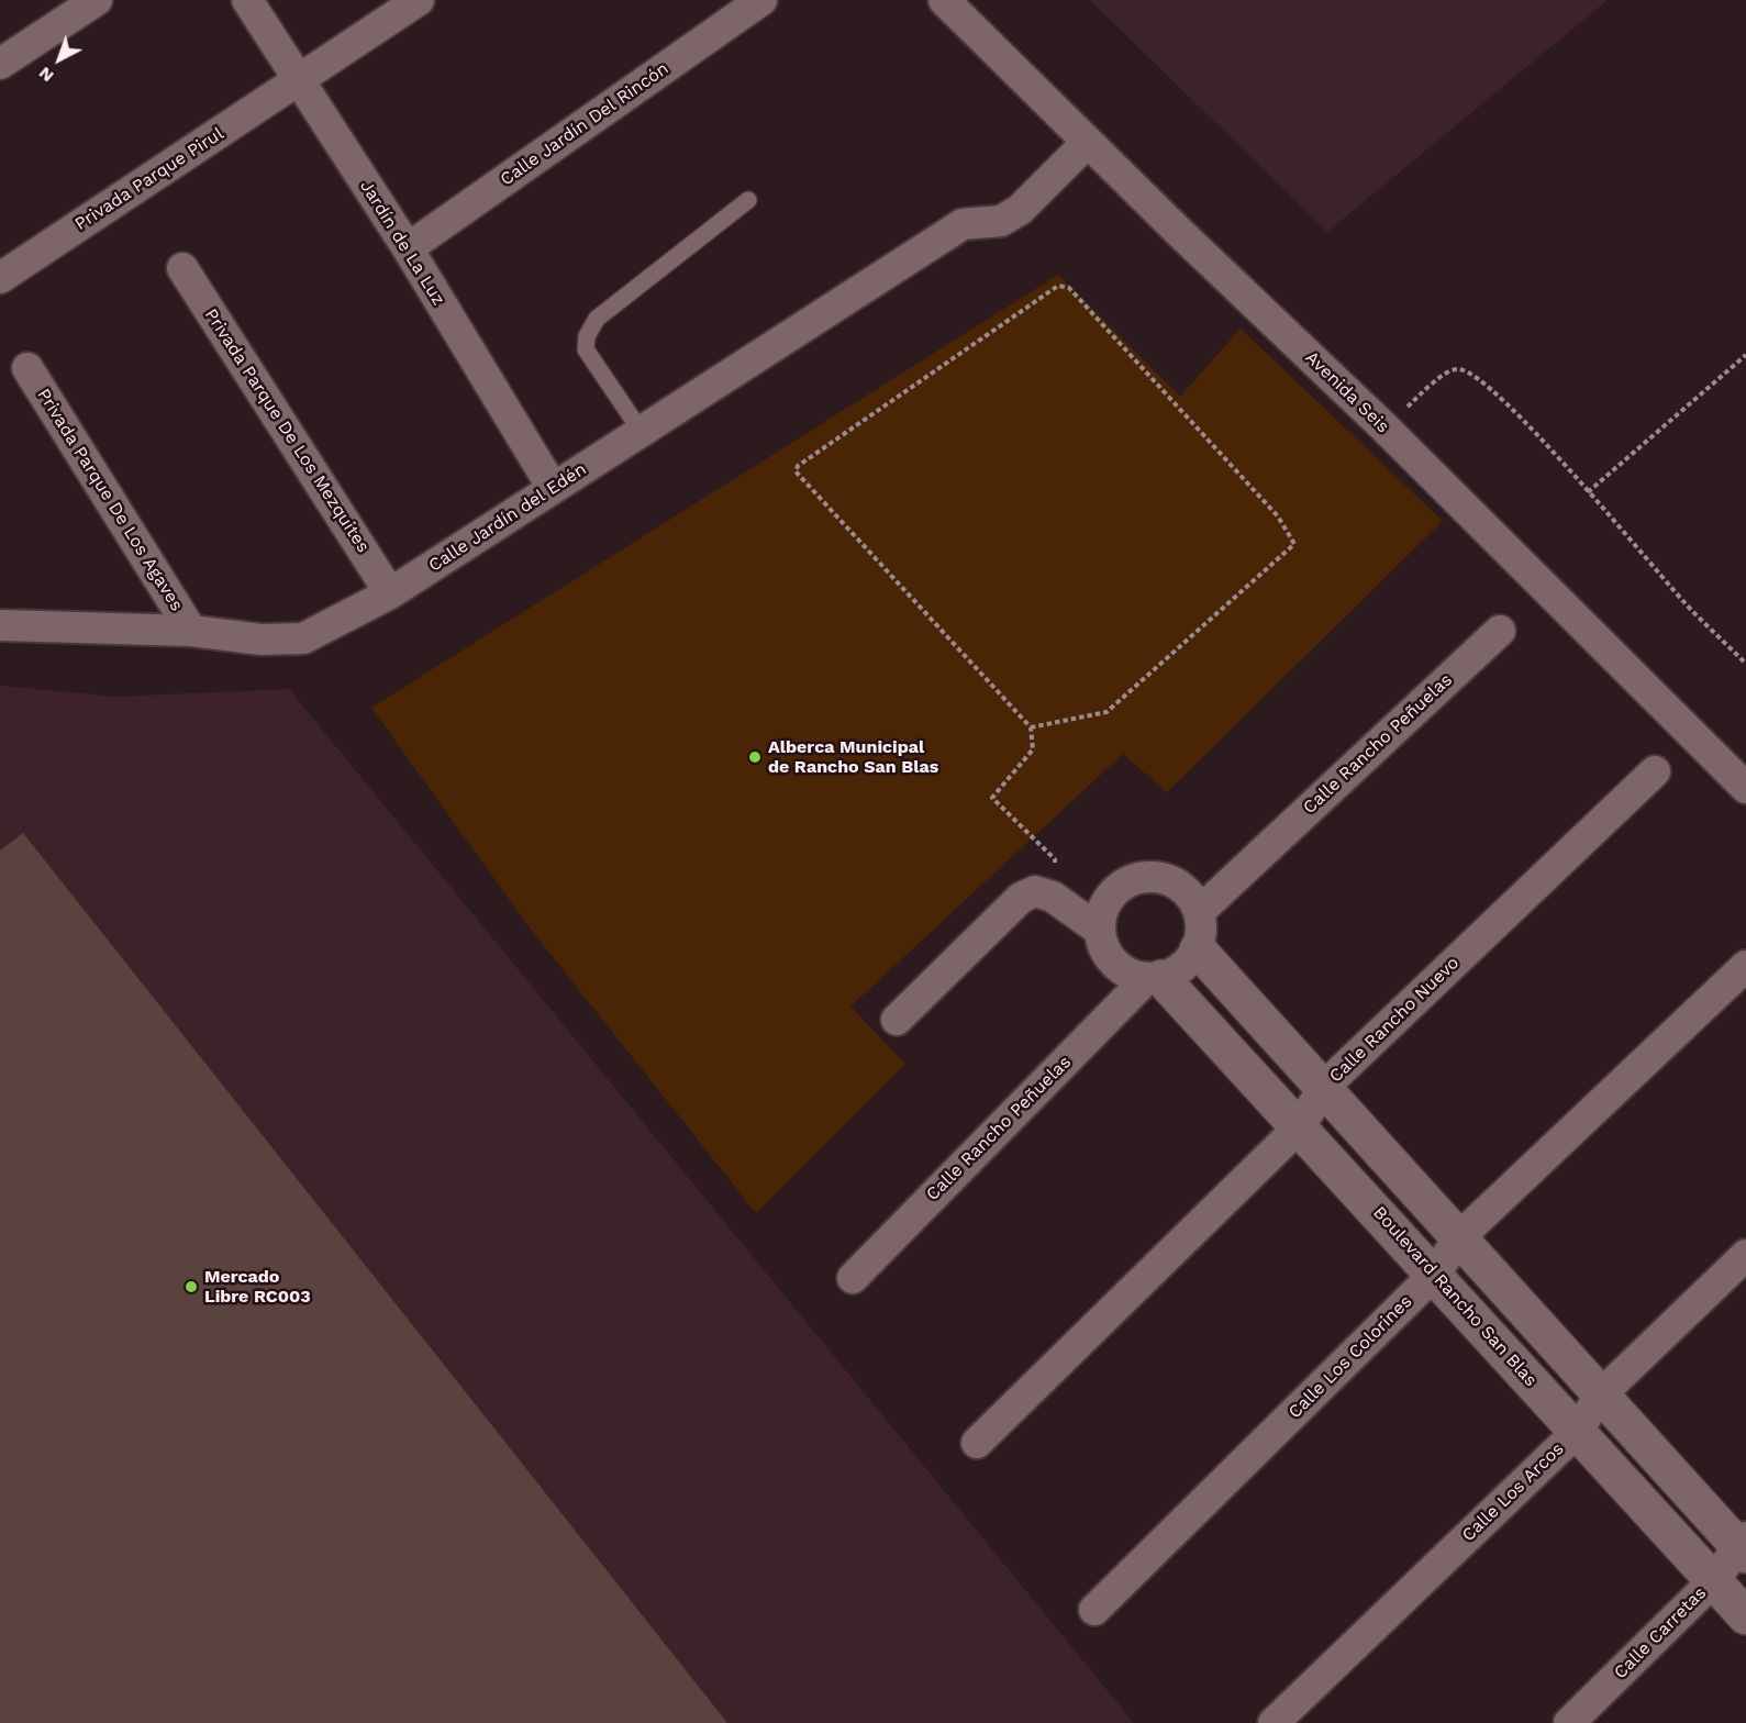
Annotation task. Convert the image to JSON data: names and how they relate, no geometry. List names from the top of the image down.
{
  "streets": {
    "street": [
      "Calle Jardín Del Rincón",
      "Privada Parque Pirul",
      "Jardín de La Luz",
      "Avenida Seis",
      "Privada Parque De Los Mezquites",
      "Privada Parque De Los Agaves",
      "Calle Jardín del Edén",
      "Calle Rancho Peñuelas",
      "Calle Rancho Nuevo",
      "Boulevard Rancho San Blas",
      "Calle Los Colorines",
      "Calle Los Arcos",
      "Calle Carretas"
    ]
  },
  "crossings": [
    ["Calle Jardín Del Rincón", "Jardín de La Luz"],
    ["Privada Parque Pirul", "Jardín de La Luz"],
    ["Jardín de La Luz", "Calle Jardín del Edén"],
    ["Avenida Seis", "Calle Jardín del Edén"],
    ["Privada Parque De Los Mezquites", "Calle Jardín del Edén"],
    ["Privada Parque De Los Agaves", "Calle Jardín del Edén"],
    ["Calle Rancho Peñuelas", "Boulevard Rancho San Blas"],
    ["Calle Rancho Nuevo", "Boulevard Rancho San Blas"],
    ["Boulevard Rancho San Blas", "Calle Los Colorines"],
    ["Boulevard Rancho San Blas", "Calle Los Arcos"],
    ["Boulevard Rancho San Blas", "Calle Carretas"]
  ],
  "places": ["Alberca Municipal de Rancho San Blas", "Mercado Libre RC003"],
  "north": "bottom left"
}
